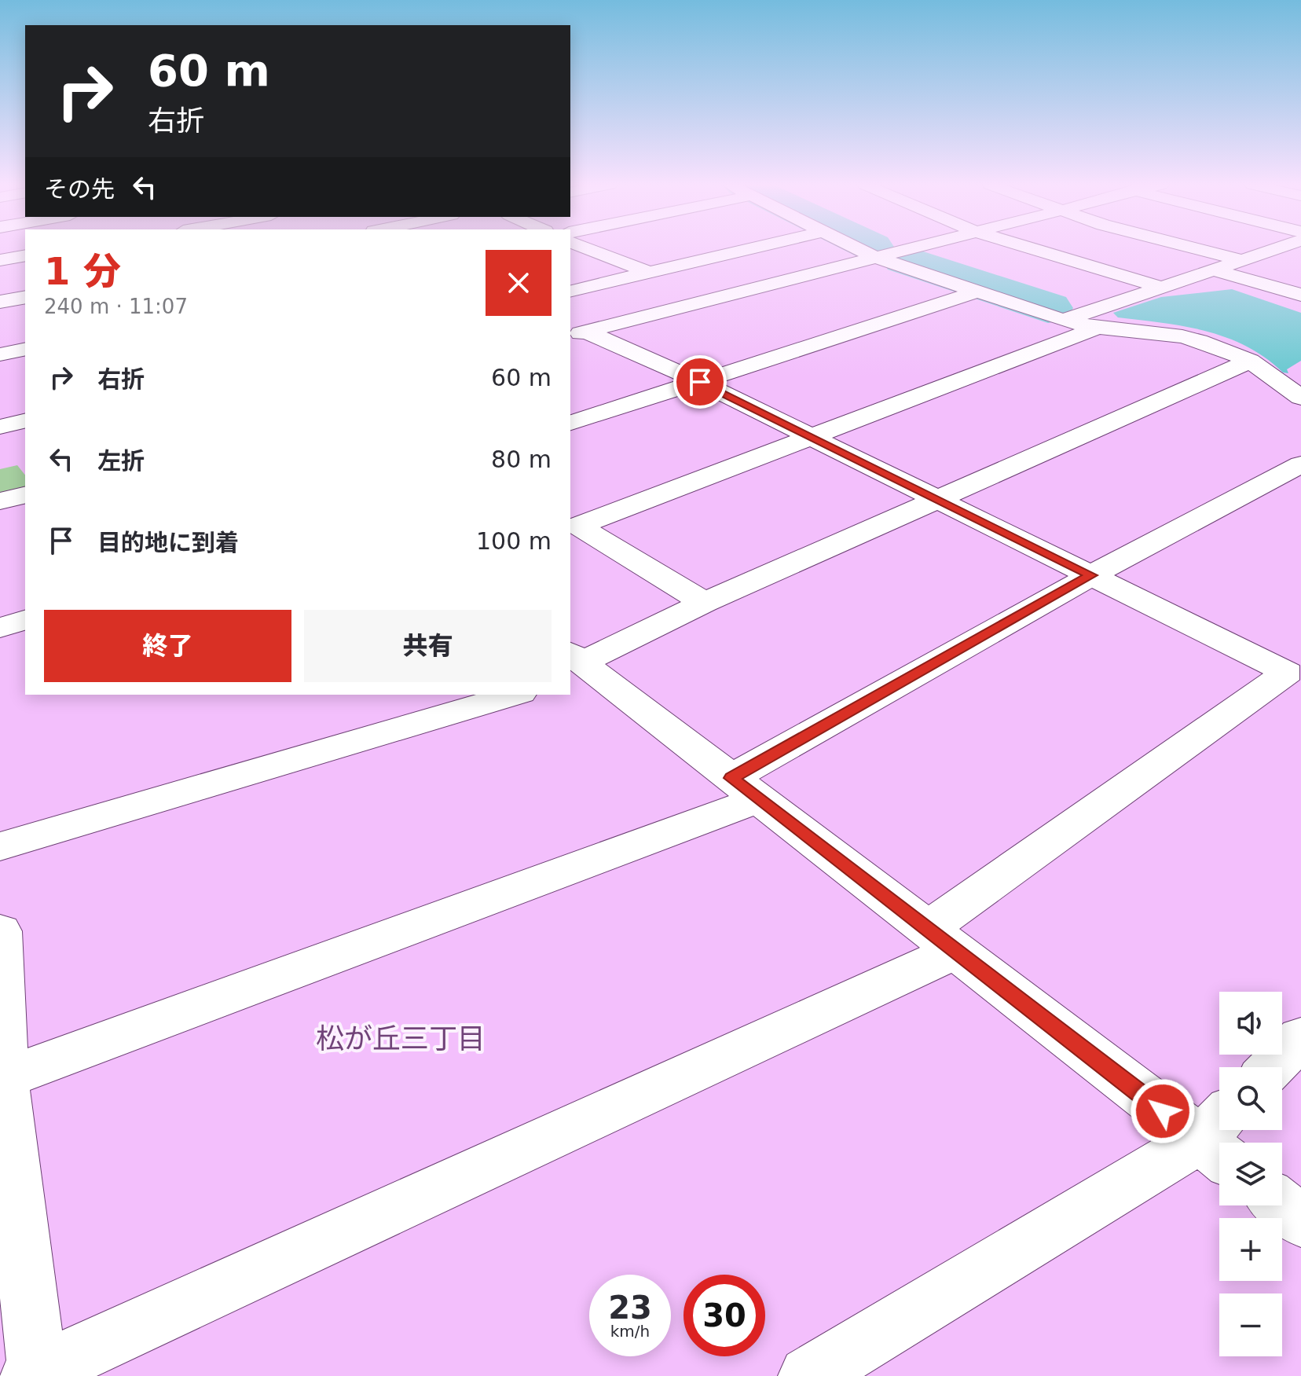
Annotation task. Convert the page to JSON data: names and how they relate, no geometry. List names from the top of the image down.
{
  "districts": ["松が丘三丁目"],
  "page": {
    "turn": ["60 m", "右折"],
    "then": "その先",
    "heading": ["1 分", "240 m · 11:07"],
    "list": [
      {
        "name": "右折",
        "value": "60 m"
      },
      {
        "name": "左折",
        "value": "80 m"
      },
      {
        "name": "目的地に到着",
        "value": "100 m"
      }
    ],
    "buttons": ["終了", "共有"],
    "map_buttons": ["+", "−"],
    "speed": "23 km/h",
    "limit": "30"
  }
}
